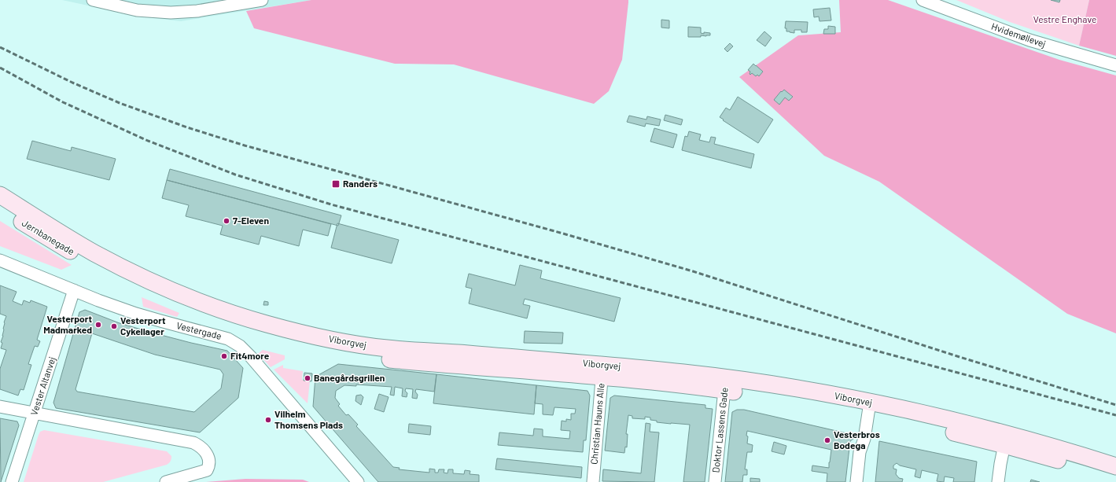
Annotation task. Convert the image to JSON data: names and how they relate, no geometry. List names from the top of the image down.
{
  "streets": {
    "main road": ["Jernbanegade", "Viborgvej"],
    "street": [
      "Hvidemøllevej",
      "Vestergade",
      "Vester Altanvej",
      "Christian Hauns Alle",
      "Doktor Lassens Gade"
    ]
  },
  "crossings": [
    ["Jernbanegade", "Viborgvej"],
    ["Vestergade", "Vester Altanvej"],
    ["Viborgvej", "Christian Hauns Alle"],
    ["Viborgvej", "Doktor Lassens Gade"]
  ],
  "parks": ["Vestre Enghave"],
  "places": {
    "transit": ["Randers"],
    "other": [
      "7-Eleven",
      "Vesterport Madmarked",
      "Vesterport Cykellager",
      "Fit4more",
      "Banegårdsgrillen",
      "Vilhelm Thomsens Plads",
      "Vesterbros Bodega"
    ]
  }
}
